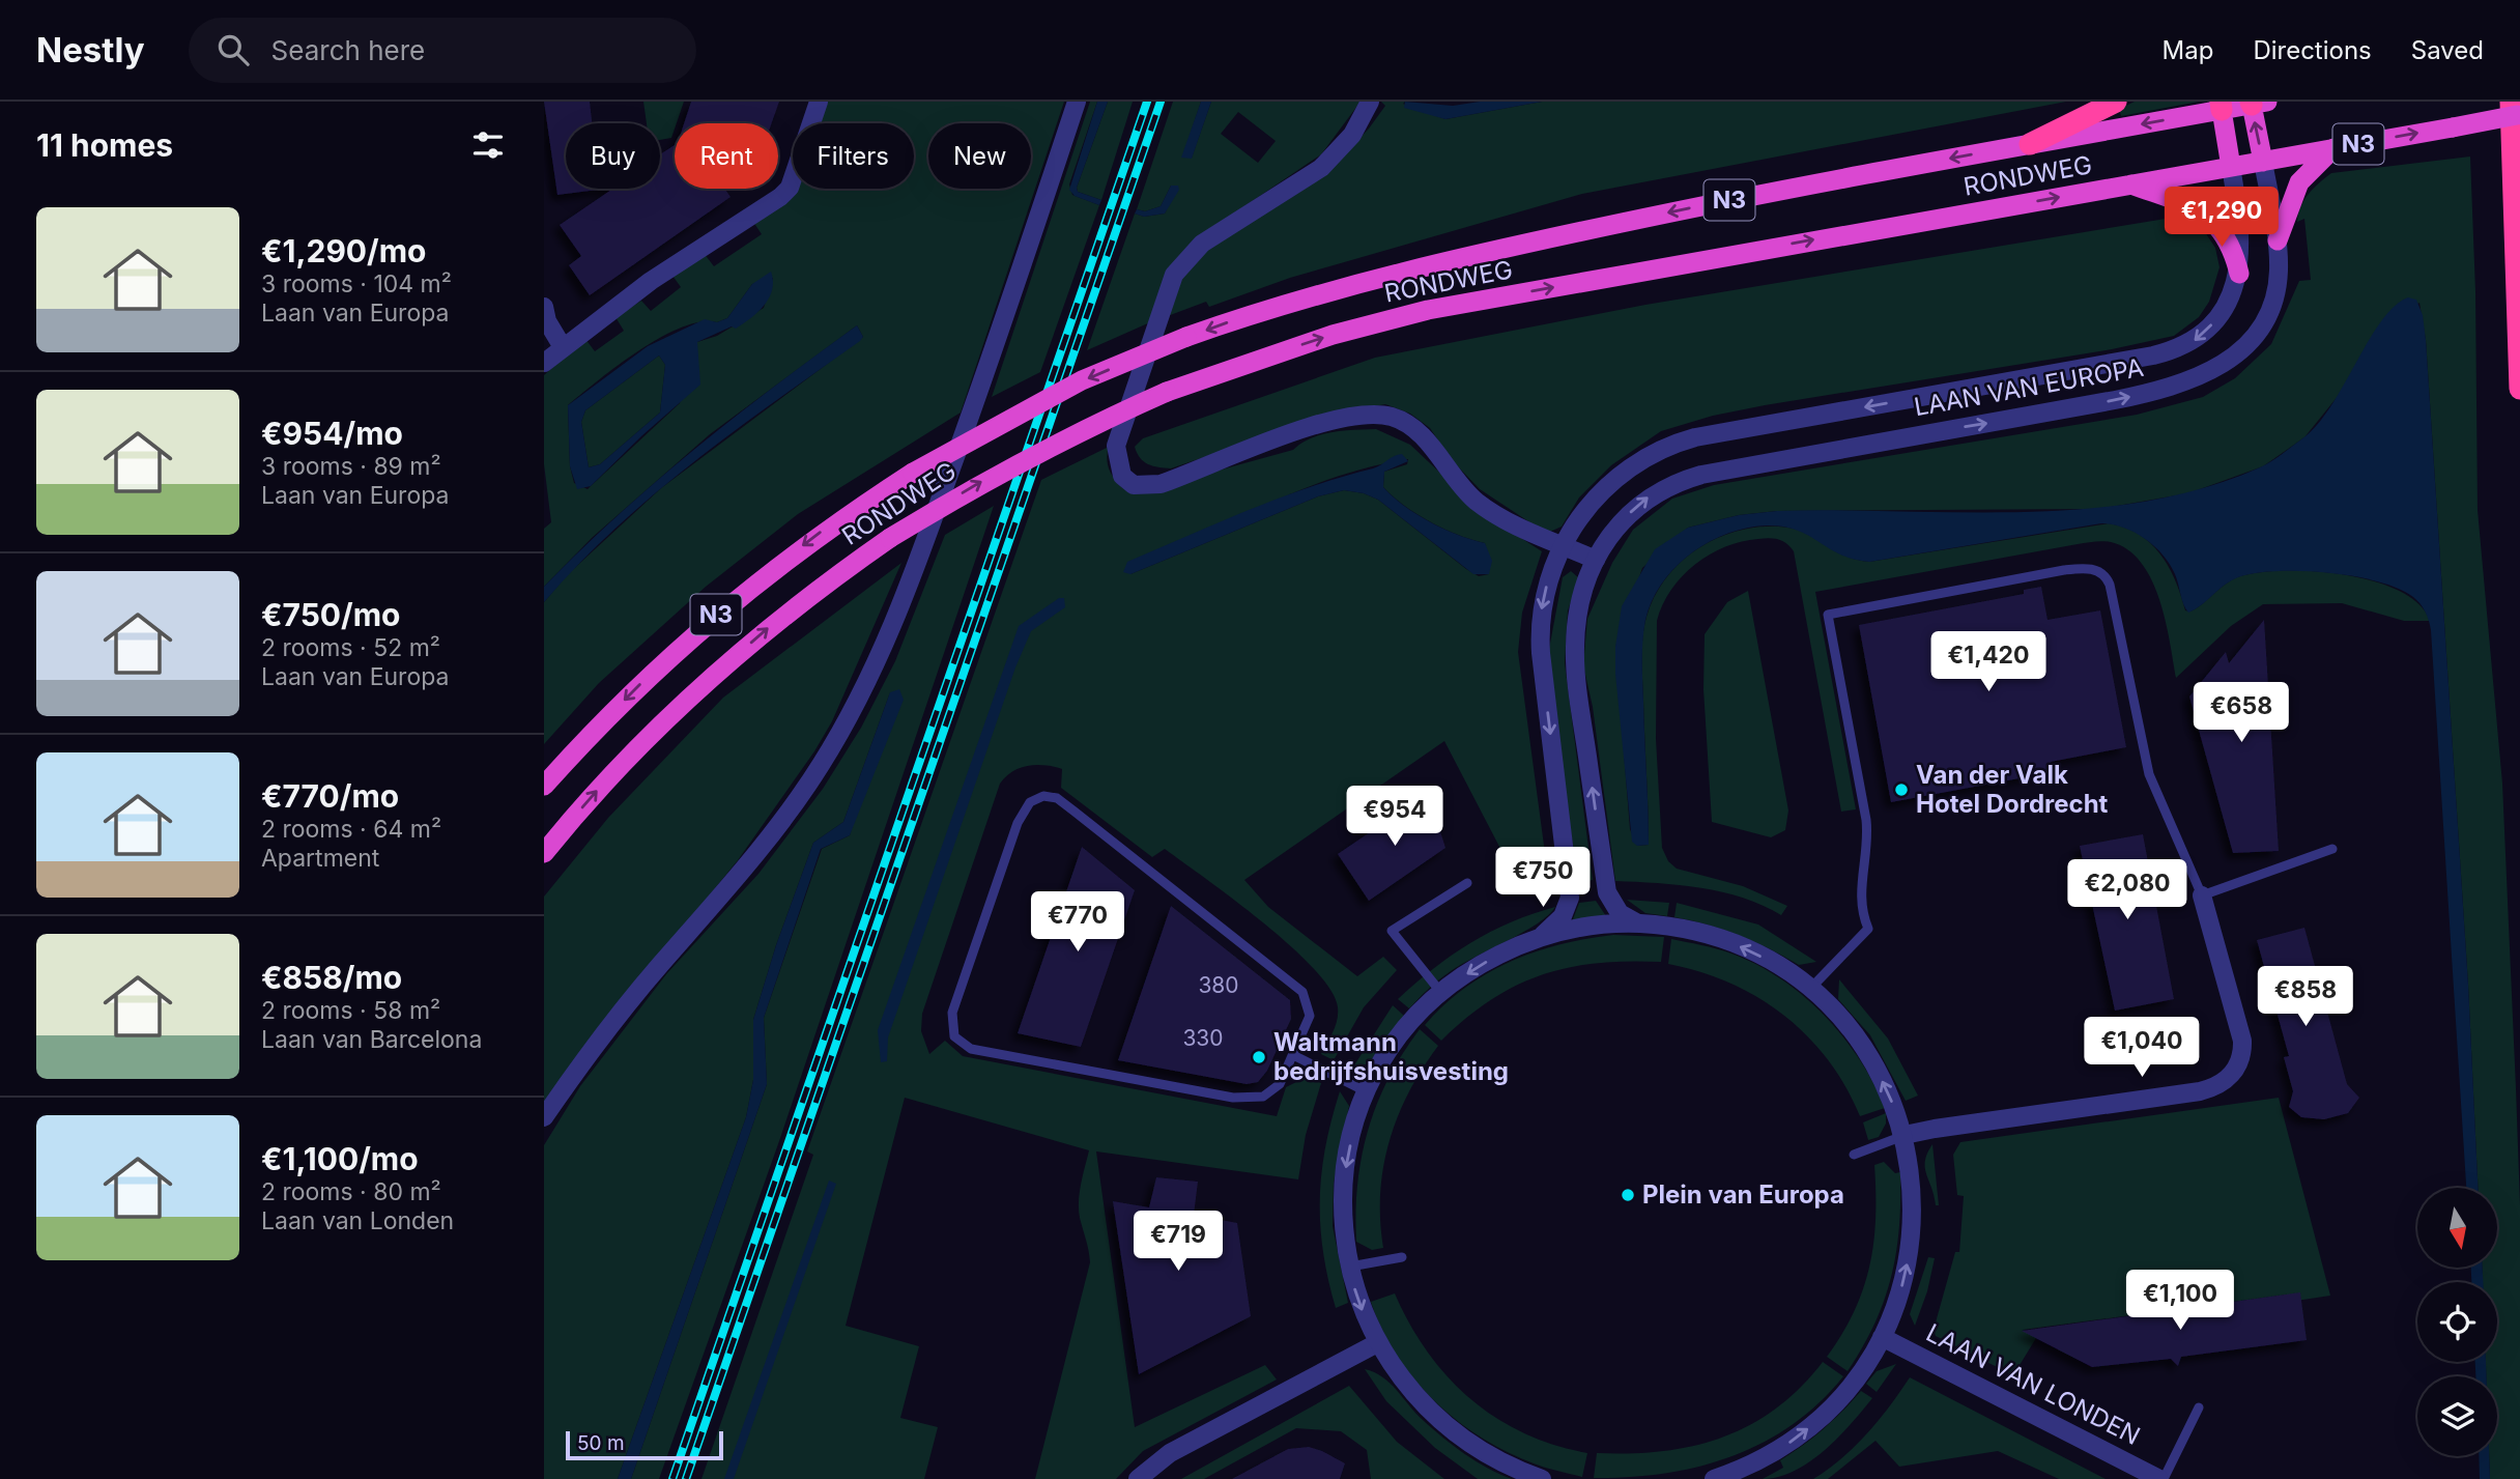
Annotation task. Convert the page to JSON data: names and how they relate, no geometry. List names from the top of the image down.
{
  "streets": {
    "highway": ["N3", "RONDWEG", "LAAN VAN EUROPA"],
    "street": ["LAAN VAN LONDEN"]
  },
  "crossings": [
    ["RONDWEG", "LAAN VAN EUROPA"],
    ["LAAN VAN EUROPA", "LAAN VAN LONDEN"]
  ],
  "places": ["Van der Valk Hotel Dordrecht", "Waltmann bedrijfshuisvesting", "Plein van Europa"],
  "house_numbers": ["380", "330"],
  "scale_bar": "50 m",
  "north": "bottom",
  "page": {
    "header": "Nestly",
    "search": "Search here",
    "nav": ["Map", "Directions", "Saved"],
    "heading": "11 homes",
    "chip": [
      "Buy",
      "Rent",
      "Filters",
      "New"
    ],
    "price": [
      "€1,290",
      "€1,420",
      "€658",
      "€954",
      "€750",
      "€2,080",
      "€770",
      "€858",
      "€1,040",
      "€719",
      "€1,100"
    ],
    "list": [
      {
        "name": "€1,290/mo",
        "note": "3 rooms · 104 m² · Laan van Europa"
      },
      {
        "name": "€954/mo",
        "note": "3 rooms · 89 m² · Laan van Europa"
      },
      {
        "name": "€750/mo",
        "note": "2 rooms · 52 m² · Laan van Europa"
      },
      {
        "name": "€770/mo",
        "note": "2 rooms · 64 m² · Apartment"
      },
      {
        "name": "€858/mo",
        "note": "2 rooms · 58 m² · Laan van Barcelona"
      },
      {
        "name": "€1,100/mo",
        "note": "2 rooms · 80 m² · Laan van Londen"
      }
    ],
    "scale": "50 m"
  }
}
